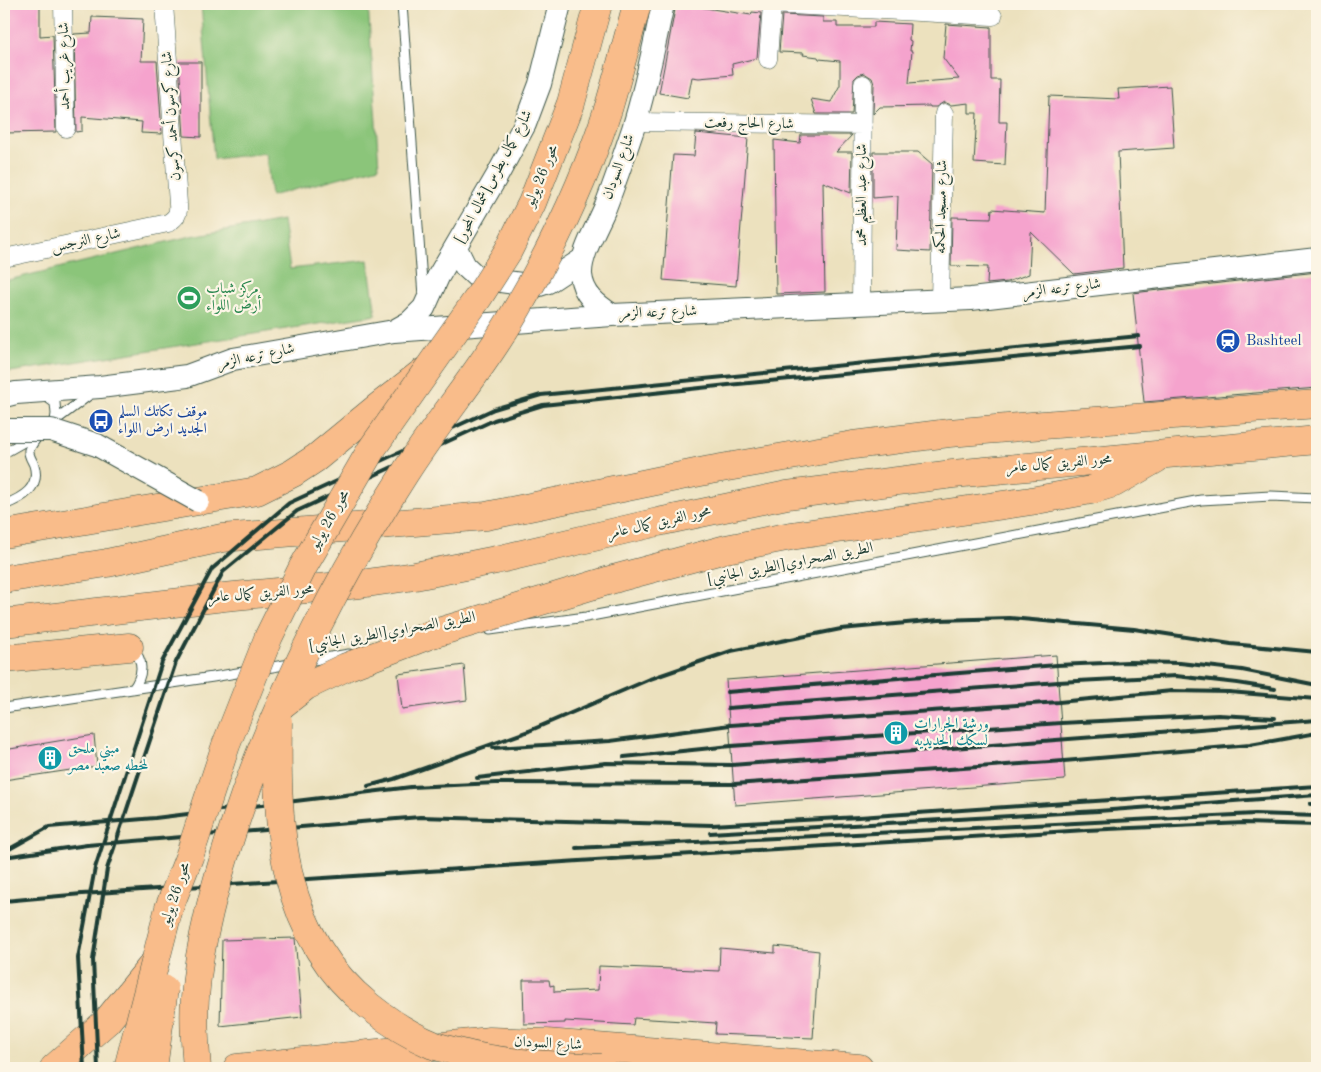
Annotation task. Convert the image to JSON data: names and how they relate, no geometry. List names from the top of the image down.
{
  "streets": {
    "main road": ["شارع السودان", "محور 26 يوليو", "محور الفريق كمال عامر"],
    "street": [
      "شارع غريب أحمد",
      "شارع كرسون أحمد كرسون",
      "شارع الحاج رفعت",
      "شارع كمال بطرس[شمال المحور]",
      "شارع عبد العظيم محمد",
      "شارع مسجد الحكمه",
      "شارع النرجس",
      "شارع ترعه الزمر"
    ],
    "lane": ["الطريق الصحراوي[الطريق الجانبي]"]
  },
  "crossings": [
    ["شارع كرسون أحمد كرسون", "شارع النرجس"],
    ["شارع الحاج رفعت", "شارع السودان"],
    ["شارع الحاج رفعت", "شارع عبد العظيم محمد"],
    ["شارع السودان", "شارع ترعه الزمر"],
    ["شارع كمال بطرس[شمال المحور]", "شارع ترعه الزمر"],
    ["شارع عبد العظيم محمد", "شارع ترعه الزمر"],
    ["شارع مسجد الحكمه", "شارع ترعه الزمر"]
  ],
  "places": {
    "sports": ["مركز شباب أرض اللواء"],
    "station": ["Bashteel"],
    "bus stop": ["موقف تكاتك السلم الجديد ارض اللواء"],
    "building": ["ورشة الجرارات لسكك الحديديه", "مبني ملحق لمحطه صعبد مصر"]
  }
}
